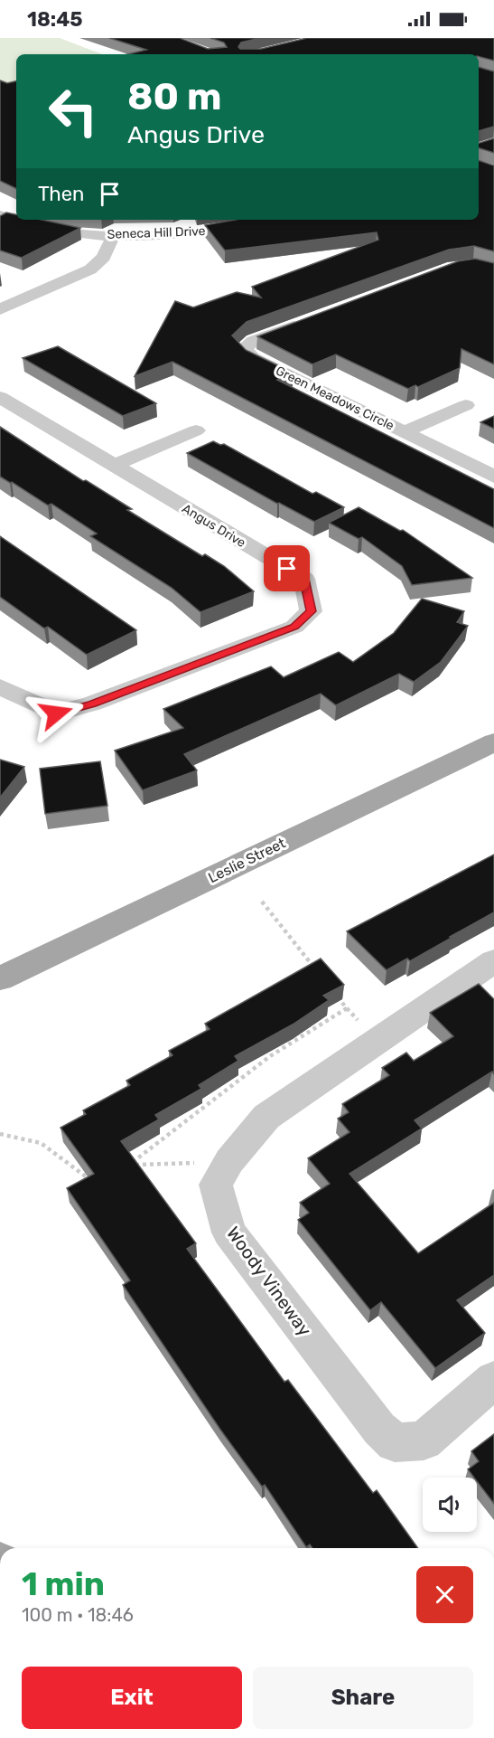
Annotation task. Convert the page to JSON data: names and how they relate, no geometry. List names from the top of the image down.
{
  "streets": {
    "main road": ["Leslie Street"],
    "street": [
      "Seneca Hill Drive",
      "Green Meadows Circle",
      "Angus Drive",
      "Woody Vineway"
    ]
  },
  "page": {
    "status": "18:45",
    "turn": ["80 m", "Angus Drive"],
    "then": "Then",
    "heading": ["1 min", "100 m · 18:46"],
    "buttons": ["Exit", "Share"]
  }
}
